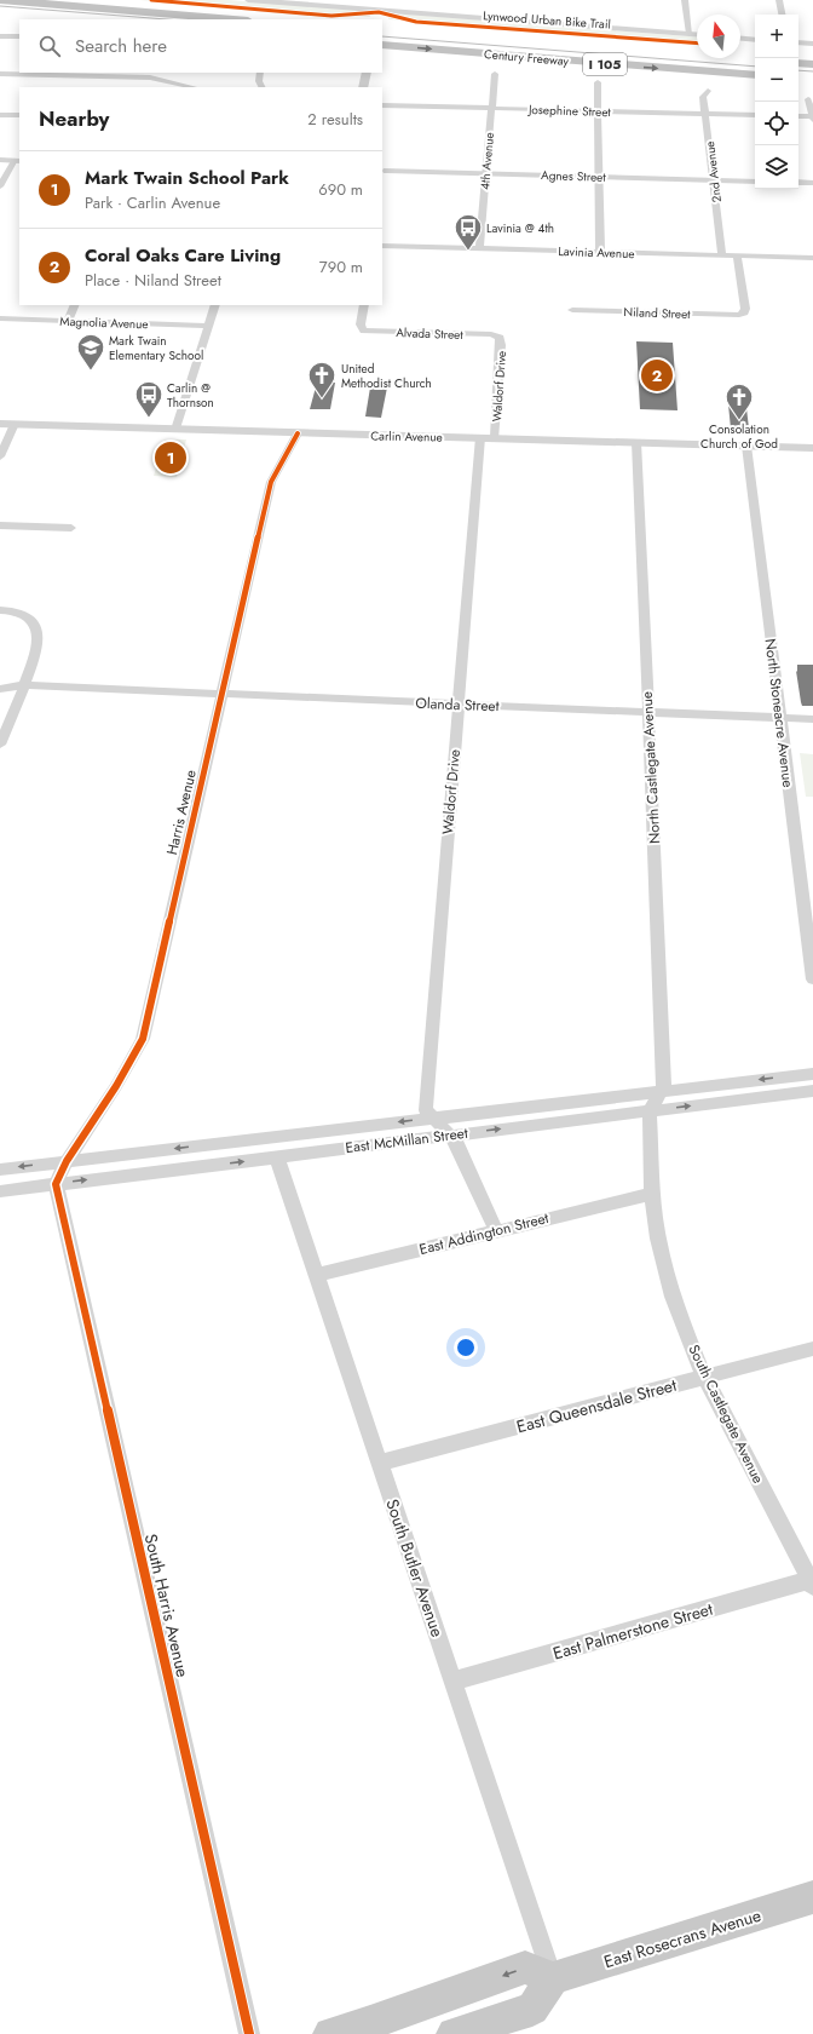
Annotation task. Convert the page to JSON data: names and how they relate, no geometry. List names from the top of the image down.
{
  "streets": {
    "highway": ["Century Freeway", "I 105"],
    "main road": ["East Rosecrans Avenue"],
    "street": [
      "Josephine Street",
      "4th Avenue",
      "2nd Avenue",
      "Agnes Street",
      "Lavinia Avenue",
      "Niland Street",
      "Magnolia Avenue",
      "Alvada Street",
      "Waldorf Drive",
      "Carlin Avenue",
      "Olanda Street",
      "North Stoneacre Avenue",
      "North Castlegate Avenue",
      "Harris Avenue",
      "East McMillan Street",
      "East Addington Street",
      "East Queensdale Street",
      "South Castlegate Avenue",
      "South Butler Avenue",
      "South Harris Avenue",
      "East Palmerstone Street"
    ],
    "cycle path": ["Lynwood Urban Bike Trail"]
  },
  "crossings": [
    ["Josephine Street", "4th Avenue"],
    ["Josephine Street", "2nd Avenue"],
    ["4th Avenue", "Agnes Street"],
    ["4th Avenue", "Lavinia Avenue"],
    ["2nd Avenue", "Agnes Street"],
    ["2nd Avenue", "Lavinia Avenue"],
    ["Lavinia Avenue", "Niland Street"],
    ["Alvada Street", "Waldorf Drive"],
    ["Waldorf Drive", "Carlin Avenue"],
    ["Waldorf Drive", "Olanda Street"],
    ["Waldorf Drive", "East McMillan Street"],
    ["Carlin Avenue", "North Stoneacre Avenue"],
    ["Carlin Avenue", "North Castlegate Avenue"],
    ["Carlin Avenue", "Harris Avenue"],
    ["Olanda Street", "North Stoneacre Avenue"],
    ["Olanda Street", "North Castlegate Avenue"],
    ["Olanda Street", "Harris Avenue"],
    ["North Castlegate Avenue", "East McMillan Street"],
    ["North Castlegate Avenue", "South Castlegate Avenue"],
    ["Harris Avenue", "East McMillan Street"],
    ["Harris Avenue", "South Harris Avenue"],
    ["East McMillan Street", "South Castlegate Avenue"],
    ["East McMillan Street", "South Butler Avenue"],
    ["East McMillan Street", "South Harris Avenue"],
    ["East Addington Street", "South Castlegate Avenue"],
    ["East Addington Street", "South Butler Avenue"],
    ["East Queensdale Street", "South Castlegate Avenue"],
    ["East Queensdale Street", "South Butler Avenue"],
    ["South Castlegate Avenue", "East Palmerstone Street"],
    ["South Butler Avenue", "East Palmerstone Street"],
    ["South Butler Avenue", "East Rosecrans Avenue"]
  ],
  "places": {
    "bus stop": ["Lavinia @ 4th", "Carlin @ Thornson"],
    "school or university": ["Mark Twain Elementary School"],
    "church": ["United Methodist Church", "Consolation Church of God"]
  },
  "north": "top",
  "page": {
    "map_buttons": ["+", "−"],
    "search": "Search here",
    "heading": ["Nearby", "2 results"],
    "list": [
      {
        "mark": "1",
        "name": "Mark Twain School Park",
        "note": "Park · Carlin Avenue",
        "value": "690 m"
      },
      {
        "mark": "2",
        "name": "Coral Oaks Care Living",
        "note": "Place · Niland Street",
        "value": "790 m"
      }
    ],
    "pins": ["2", "1"]
  }
}
